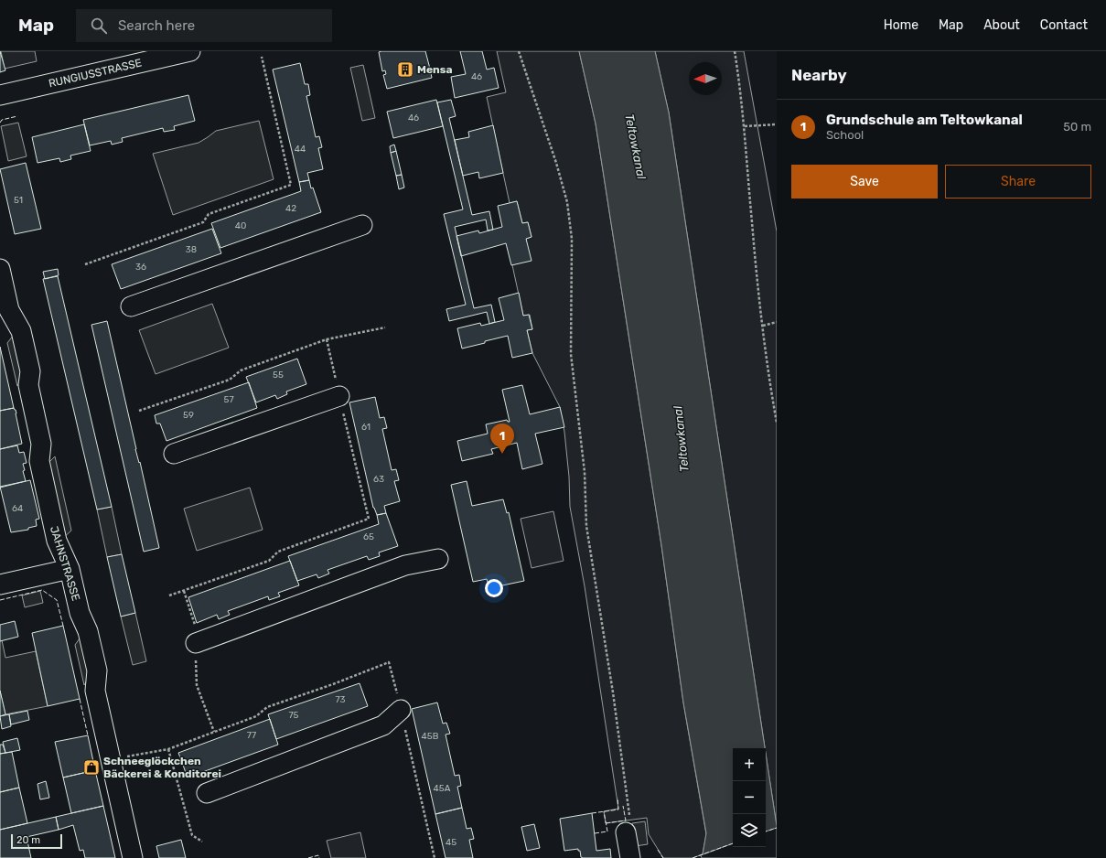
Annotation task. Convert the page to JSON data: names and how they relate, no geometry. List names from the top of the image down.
{
  "streets": {
    "street": ["RUNGIUSSTRASSE", "JAHNSTRASSE"]
  },
  "water": ["Teltowkanal"],
  "places": {
    "building": ["Mensa"],
    "shop": ["Schneeglöckchen Bäckerei & Konditorei"]
  },
  "house_numbers": [
    "46",
    "46",
    "44",
    "51",
    "42",
    "40",
    "38",
    "36",
    "55",
    "57",
    "59",
    "61",
    "63",
    "64",
    "65",
    "73",
    "75",
    "77",
    "45B",
    "45A",
    "45"
  ],
  "scale_bar": "20 m",
  "north": "left",
  "page": {
    "header": "Map",
    "search": "Search here",
    "nav": [
      "Home",
      "Map",
      "About",
      "Contact"
    ],
    "heading": "Nearby",
    "list": [
      {
        "mark": "1",
        "name": "Grundschule am Teltowkanal",
        "note": "School",
        "value": "50 m"
      }
    ],
    "buttons": ["Save", "Share"],
    "pins": "1",
    "map_buttons": ["+", "−"],
    "scale": "20 m"
  }
}
